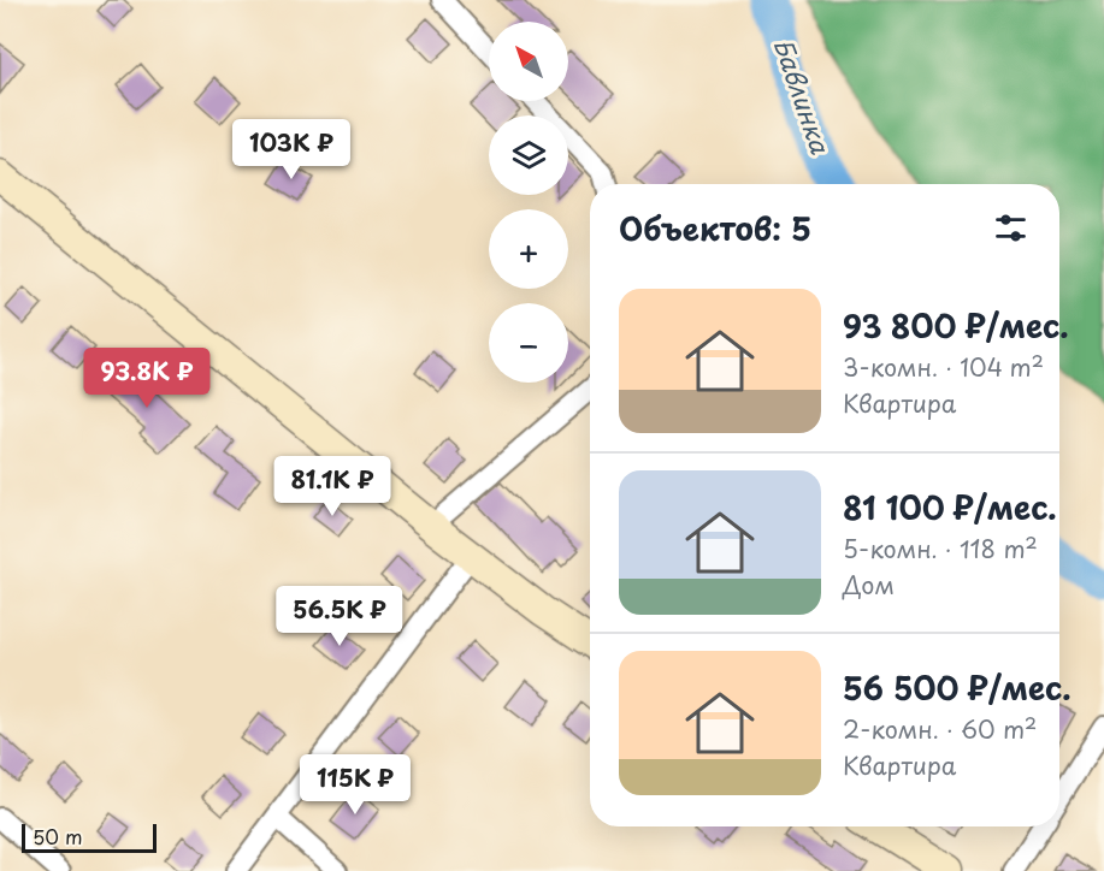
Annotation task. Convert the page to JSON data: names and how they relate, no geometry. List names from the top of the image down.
{
  "water": ["Бавлинка"],
  "scale_bar": "50 m",
  "north": "top left",
  "page": {
    "map_buttons": ["+", "−"],
    "price": [
      "103K ₽",
      "93.8K ₽",
      "81.1K ₽",
      "56.5K ₽",
      "115K ₽"
    ],
    "heading": "Объектов: 5",
    "list": [
      {
        "name": "93 800 ₽/мес.",
        "note": "3-комн. · 104 m² · Квартира"
      },
      {
        "name": "81 100 ₽/мес.",
        "note": "5-комн. · 118 m² · Дом"
      },
      {
        "name": "56 500 ₽/мес.",
        "note": "2-комн. · 60 m² · Квартира"
      }
    ],
    "scale": "50 m"
  }
}
